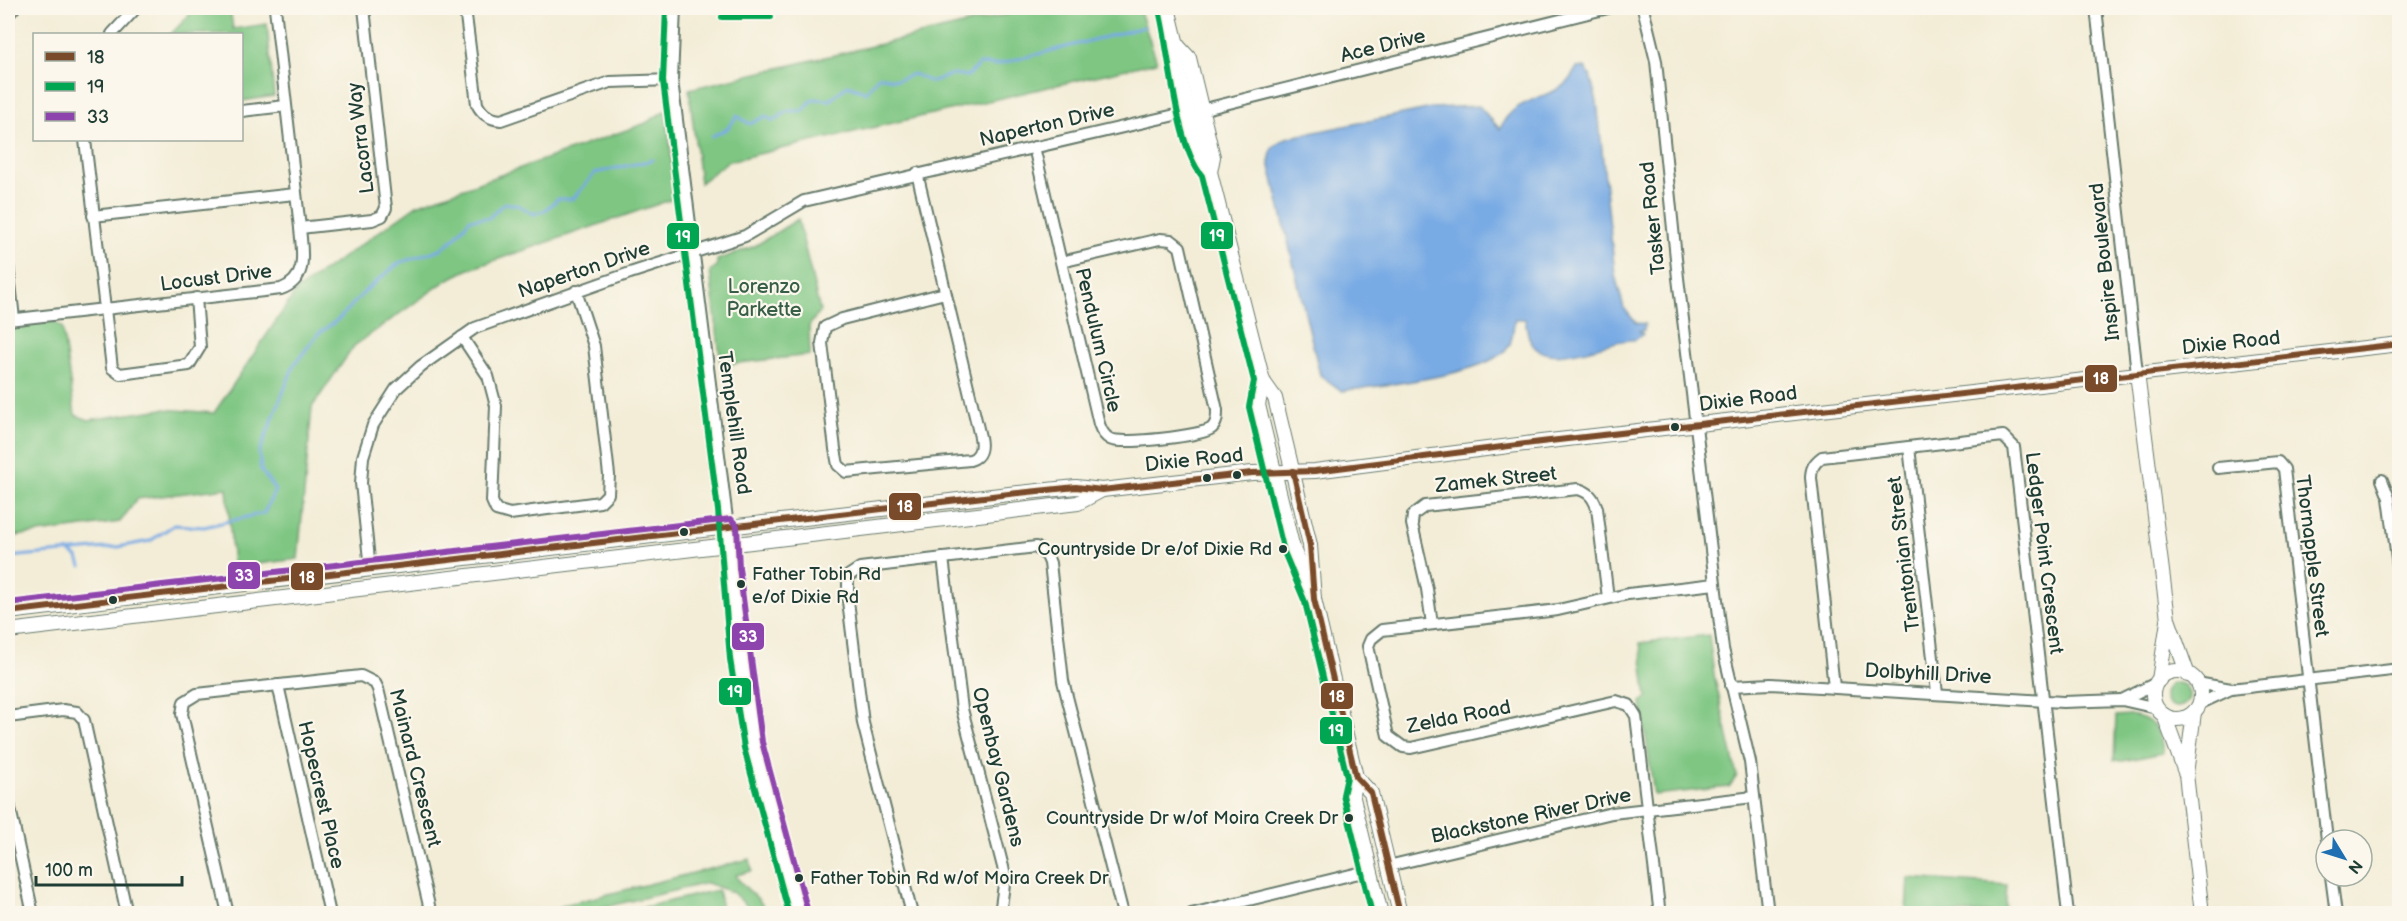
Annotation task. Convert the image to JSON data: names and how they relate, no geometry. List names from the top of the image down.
{
  "streets": {
    "main road": ["Inspire Boulevard", "Dixie Road"],
    "street": [
      "Ace Drive",
      "Naperton Drive",
      "Lacorra Way",
      "Tasker Road",
      "Locust Drive",
      "Pendulum Circle",
      "Templehill Road",
      "Zamek Street",
      "Ledger Point Crescent",
      "Trentonian Street",
      "Thornapple Street",
      "Dolbyhill Drive",
      "Zelda Road",
      "Openbay Gardens",
      "Mainard Crescent",
      "Hopecrest Place",
      "Blackstone River Drive"
    ]
  },
  "crossings": [
    ["Ace Drive", "Naperton Drive"],
    ["Naperton Drive", "Pendulum Circle"],
    ["Naperton Drive", "Dixie Road"],
    ["Naperton Drive", "Templehill Road"],
    ["Lacorra Way", "Locust Drive"],
    ["Tasker Road", "Dixie Road"],
    ["Inspire Boulevard", "Dixie Road"],
    ["Inspire Boulevard", "Dolbyhill Drive"],
    ["Dixie Road", "Templehill Road"],
    ["Zamek Street", "Zelda Road"],
    ["Ledger Point Crescent", "Trentonian Street"],
    ["Ledger Point Crescent", "Dolbyhill Drive"],
    ["Trentonian Street", "Dolbyhill Drive"],
    ["Zelda Road", "Blackstone River Drive"],
    ["Mainard Crescent", "Hopecrest Place"]
  ],
  "parks": ["Lorenzo Parkette"],
  "places": [
    "Countryside Dr e/of Dixie Rd",
    "Father Tobin Rd e/of Dixie Rd",
    "Countryside Dr w/of Moira Creek Dr",
    "Father Tobin Rd w/of Moira Creek Dr"
  ],
  "lines": ["transit line 19", "transit line 18", "transit line 33"],
  "legend": ["18", "19", "33"],
  "scale_bar": "100 m",
  "north": "bottom right"
}
